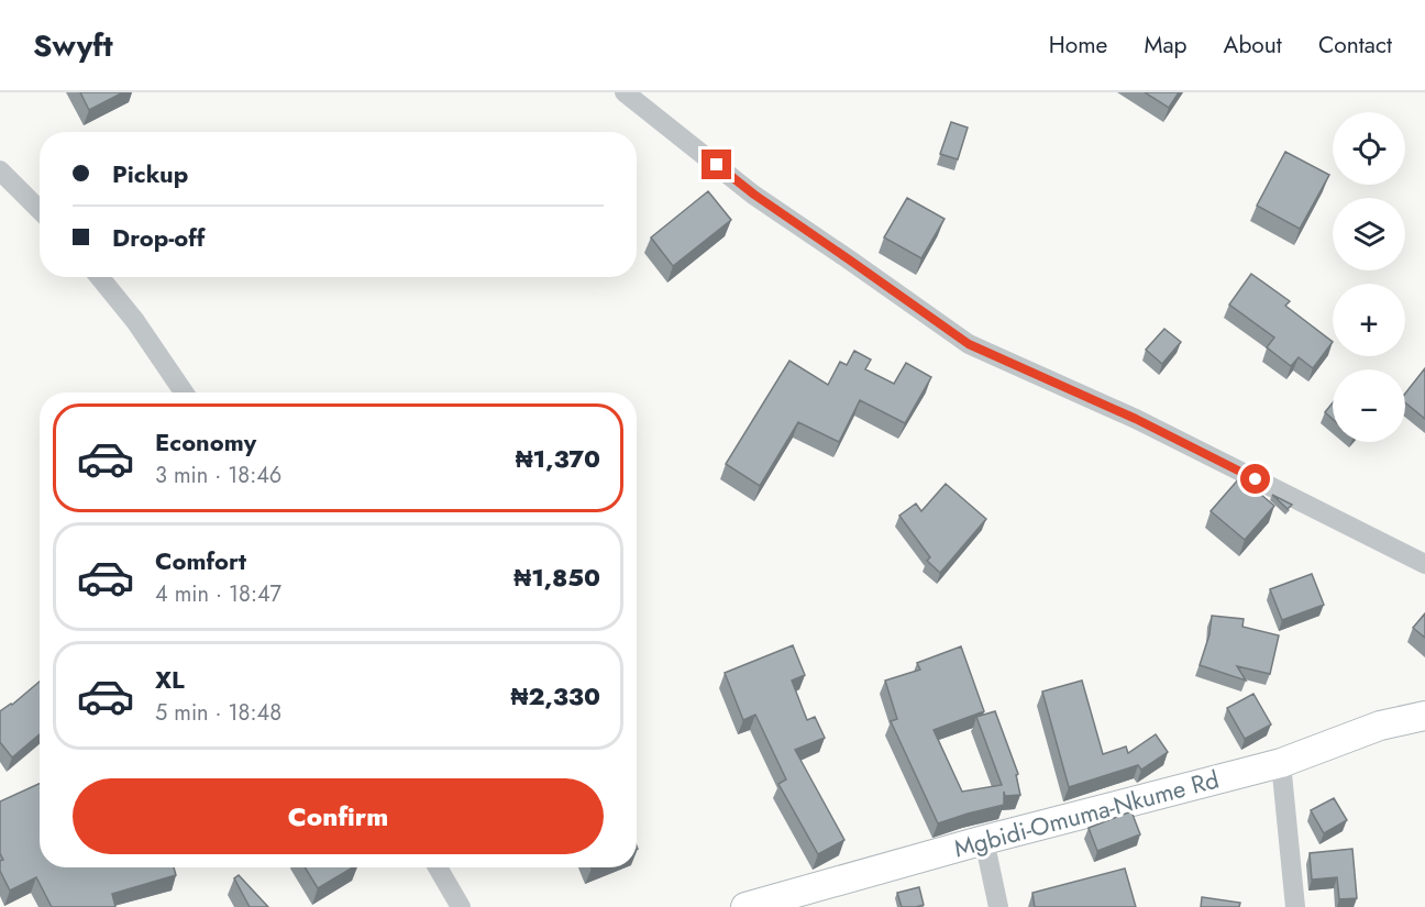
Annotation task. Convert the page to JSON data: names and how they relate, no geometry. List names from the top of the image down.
{
  "streets": {
    "street": ["Mgbidi-Omuma-Nkume Rd"]
  },
  "page": {
    "header": "Swyft",
    "nav": [
      "Home",
      "Map",
      "About",
      "Contact"
    ],
    "map_buttons": ["+", "−"],
    "banner": ["Pickup", "Drop-off"],
    "list": [
      {
        "name": "Economy",
        "note": "3 min · 18:46",
        "value": "₦1,370"
      },
      {
        "name": "Comfort",
        "note": "4 min · 18:47",
        "value": "₦1,850"
      },
      {
        "name": "XL",
        "note": "5 min · 18:48",
        "value": "₦2,330"
      }
    ],
    "buttons": "Confirm"
  }
}
